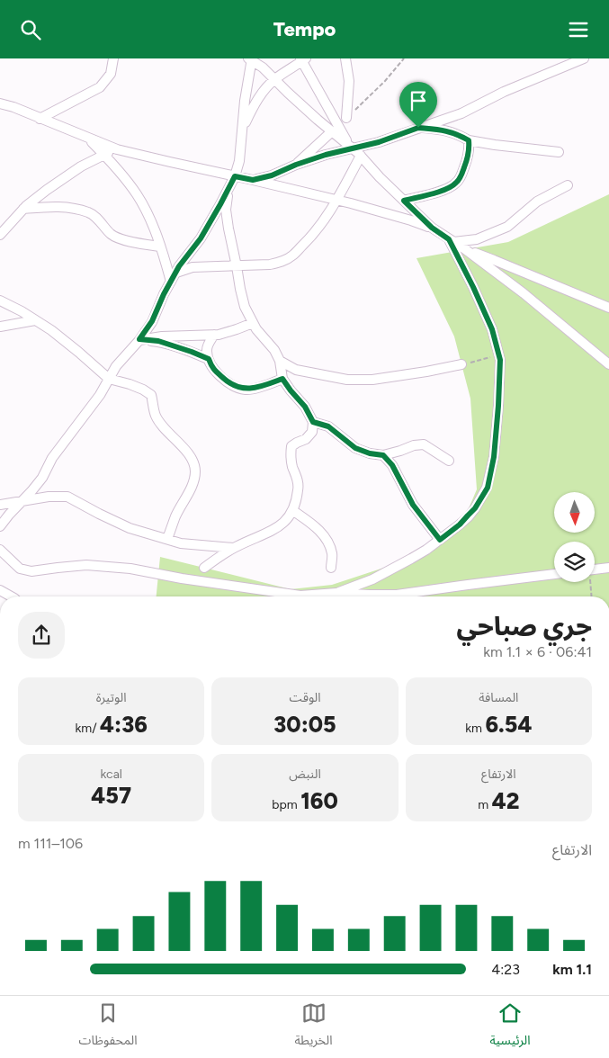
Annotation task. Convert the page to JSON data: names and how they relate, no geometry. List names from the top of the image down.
{
  "north": "bottom",
  "page": {
    "header": "Tempo",
    "heading": ["جري صباحي", "06:41 · 6 × 1.1 km"],
    "stats": [
      ["المسافة", "6.54 km"],
      ["الوقت", "30:05"],
      ["الوتيرة", "4:36 /km"],
      ["الارتفاع", "42 m"],
      ["النبض", "160 bpm"],
      ["kcal", "457"]
    ],
    "chart": ["الارتفاع", "106–111 m"],
    "list": [
      {
        "name": "1.1 km",
        "note": "4:23"
      }
    ],
    "tabs": ["الرئيسية", "الخريطة", "المحفوظات"]
  }
}
